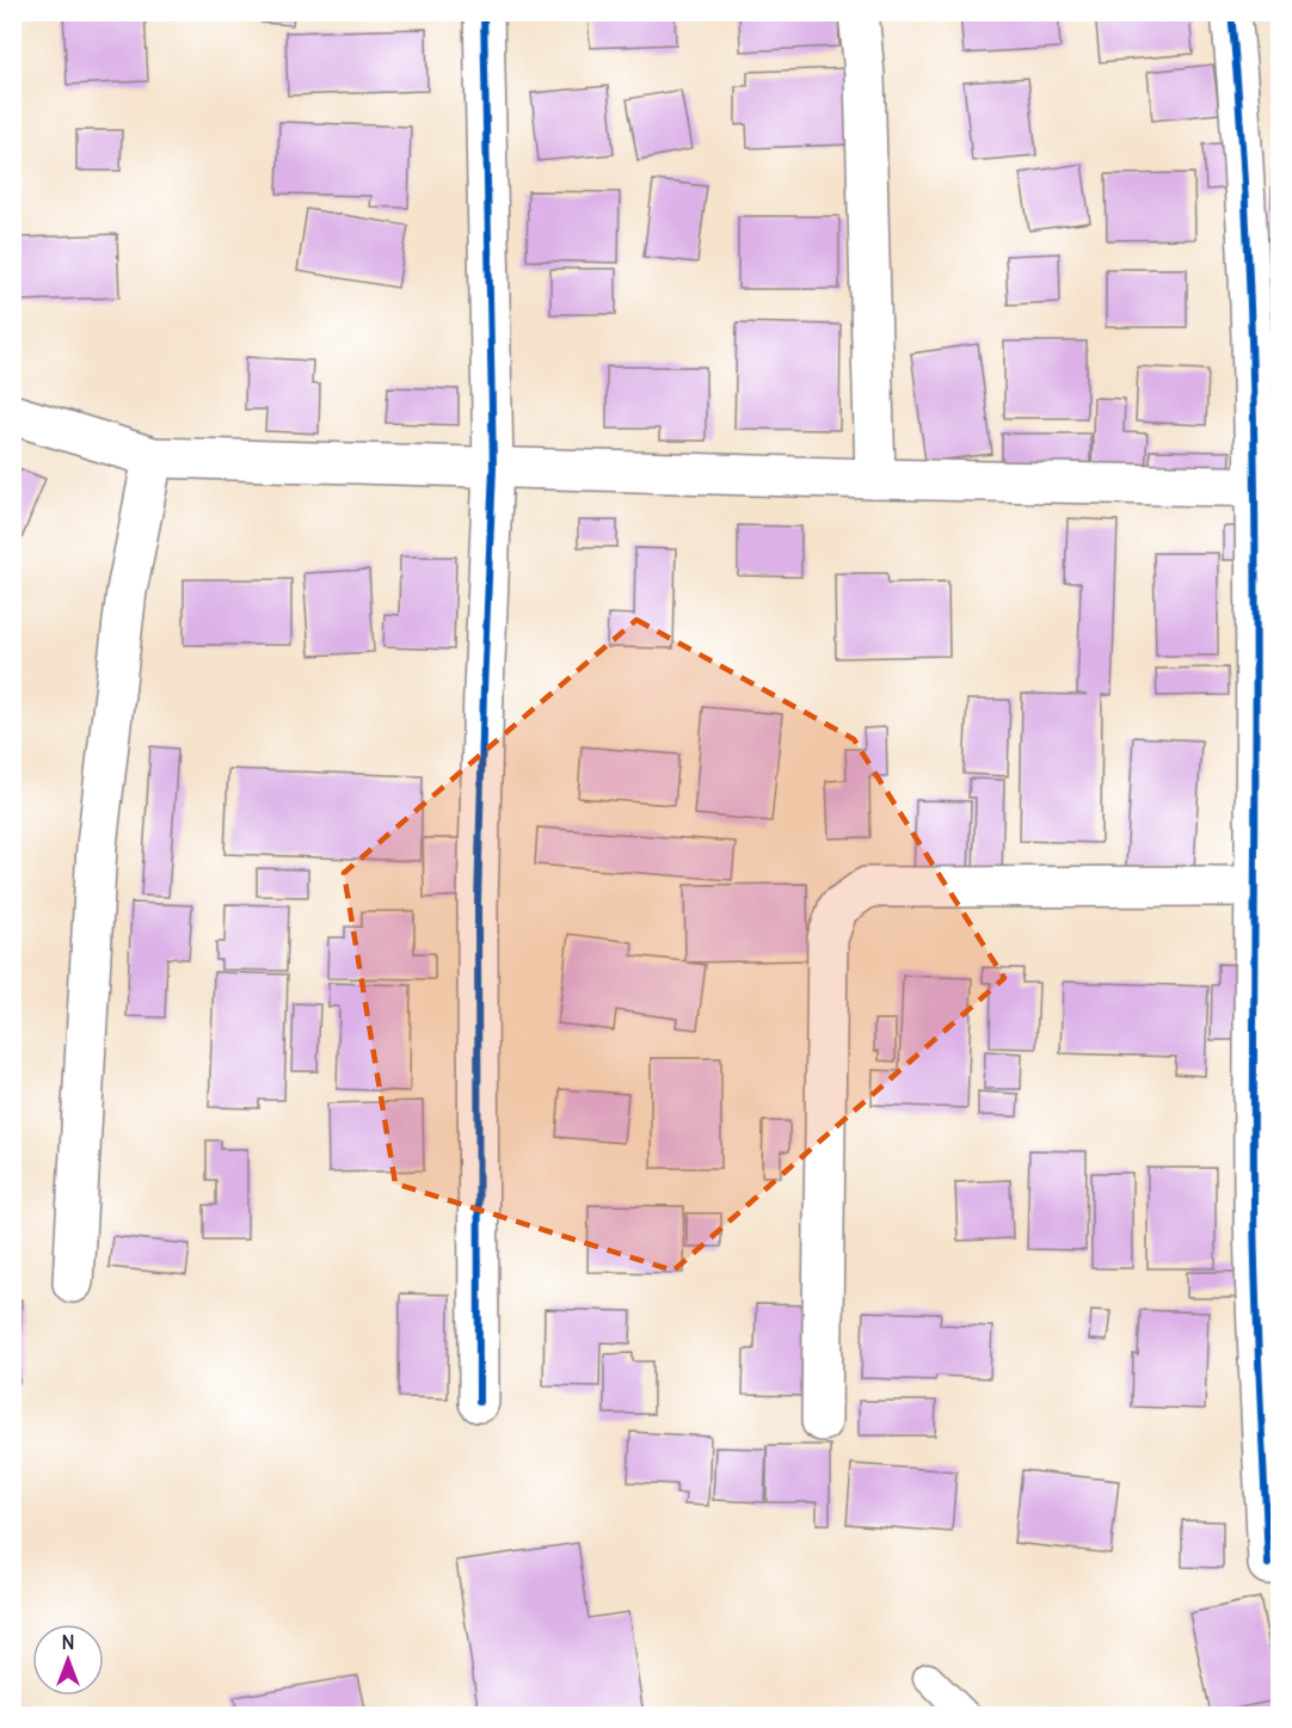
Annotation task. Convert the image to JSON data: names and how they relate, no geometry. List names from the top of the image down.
{
  "north": "top"
}
